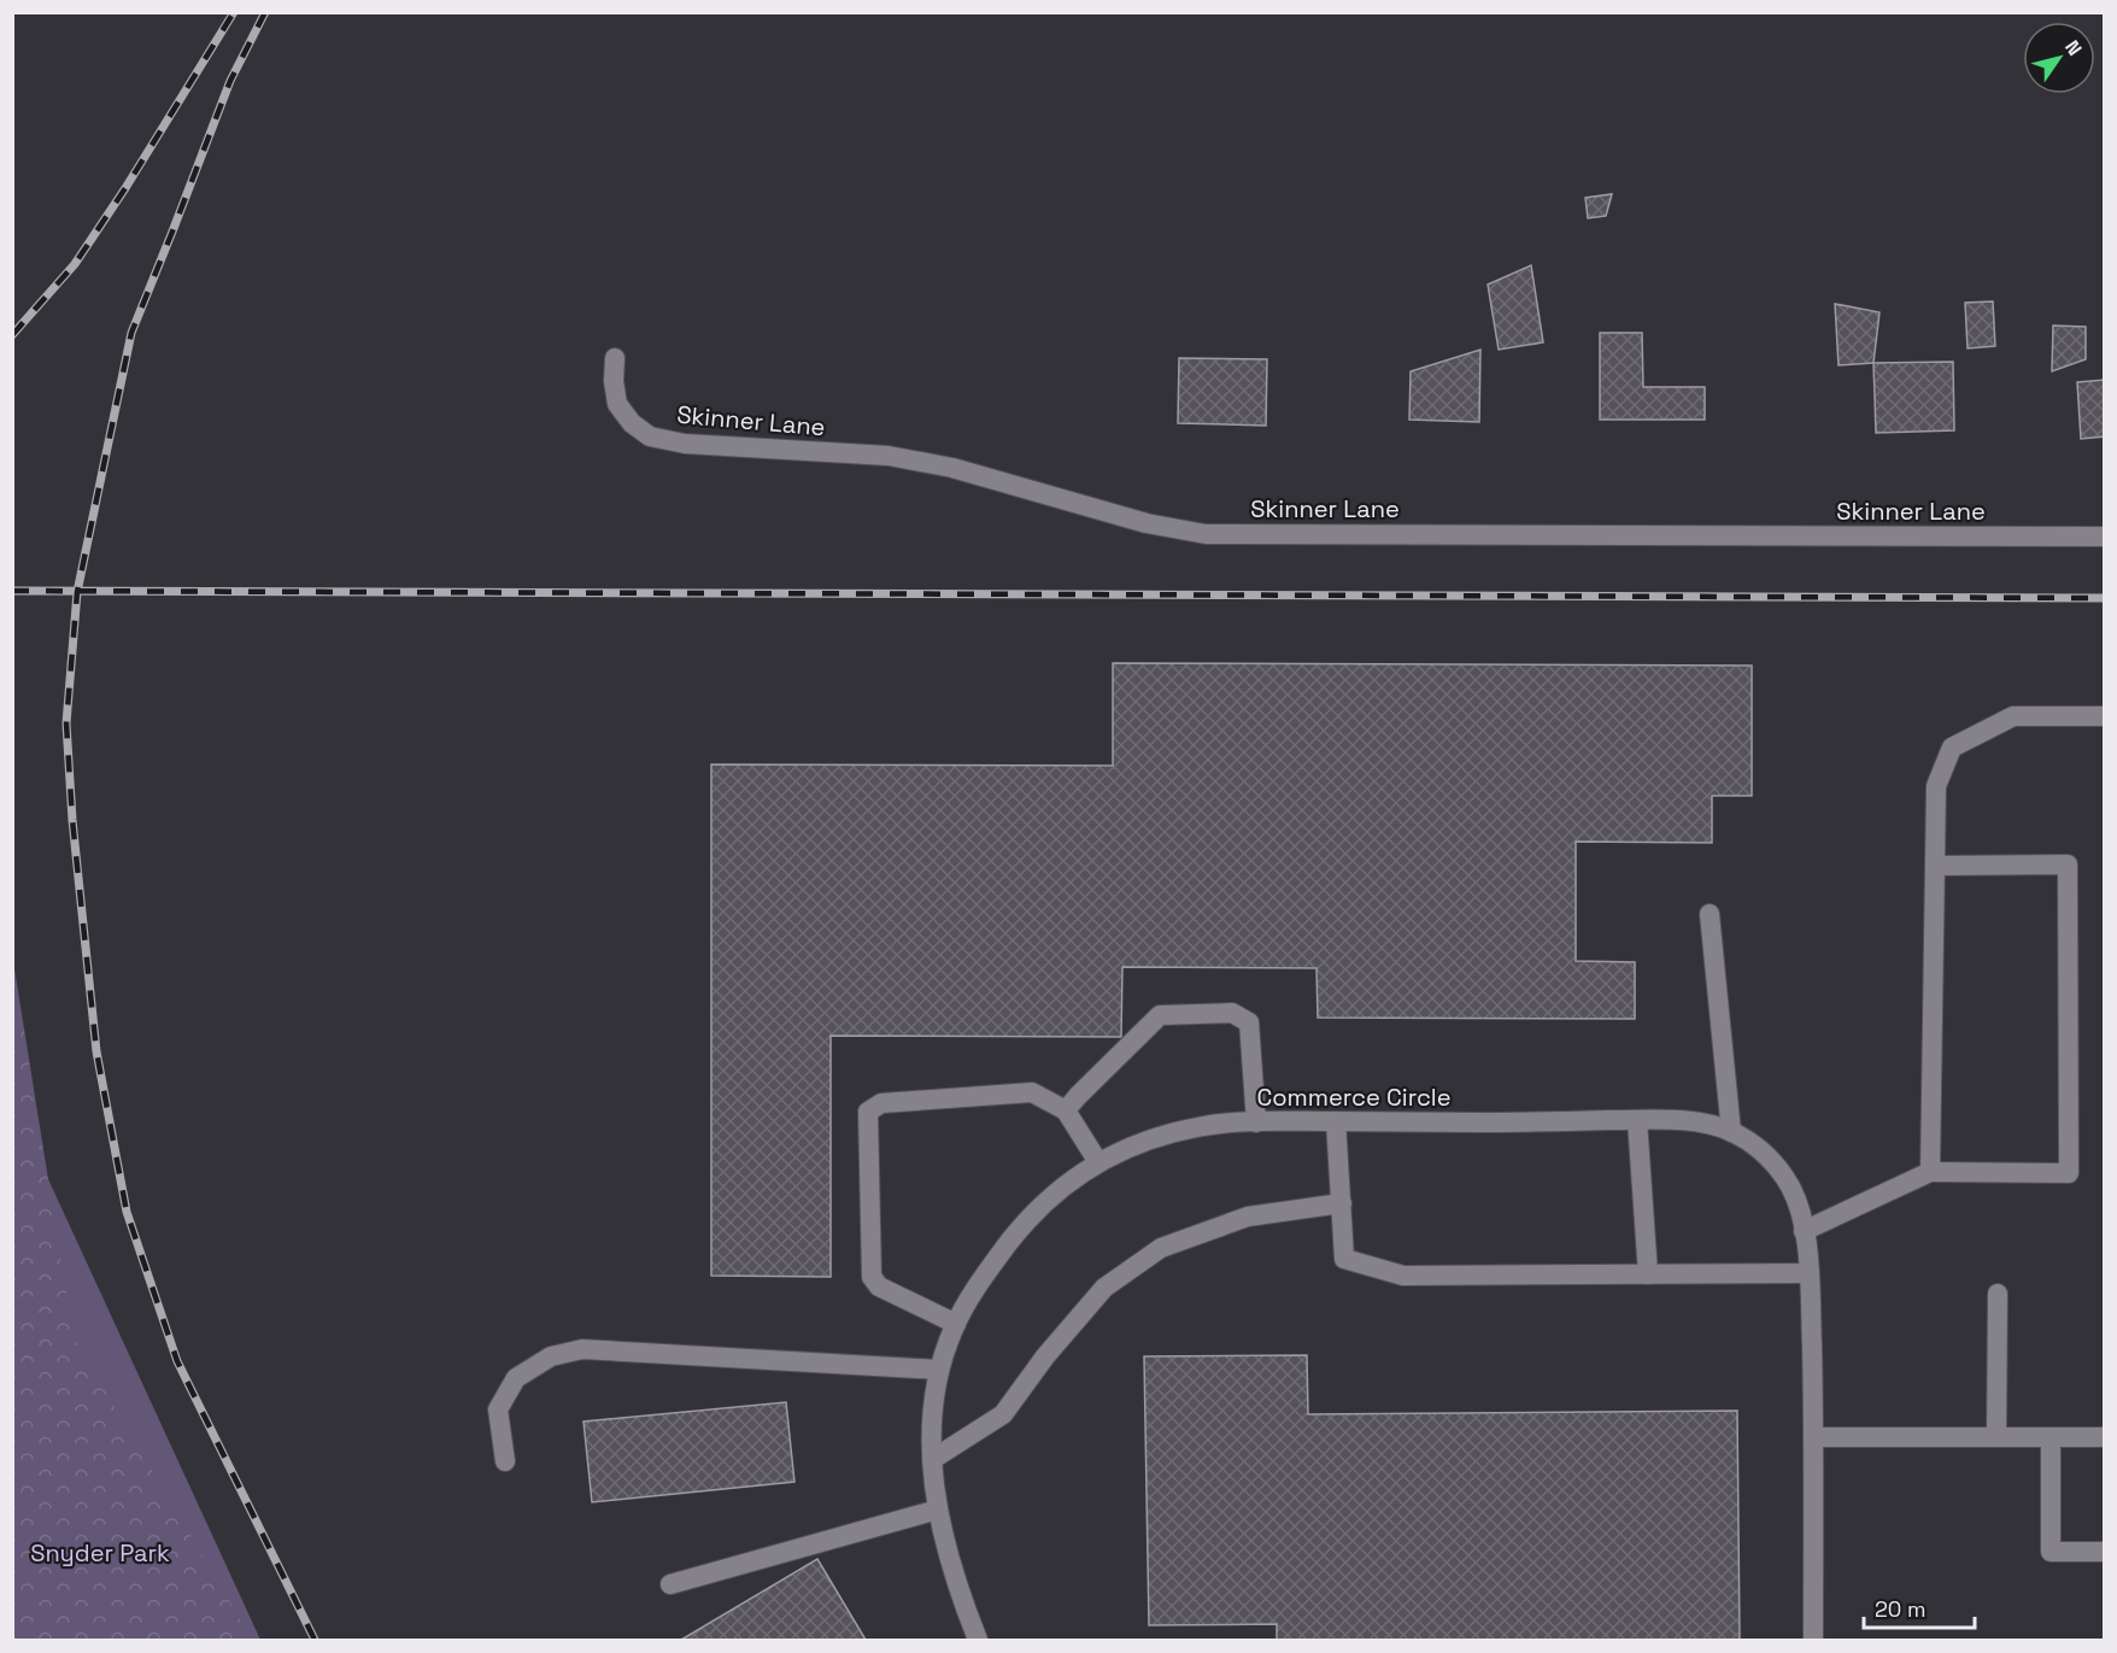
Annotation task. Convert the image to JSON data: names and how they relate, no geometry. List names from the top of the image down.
{
  "streets": {
    "street": ["Skinner Lane", "Commerce Circle"]
  },
  "parks": ["Snyder Park"],
  "scale_bar": "20 m",
  "north": "top right"
}
